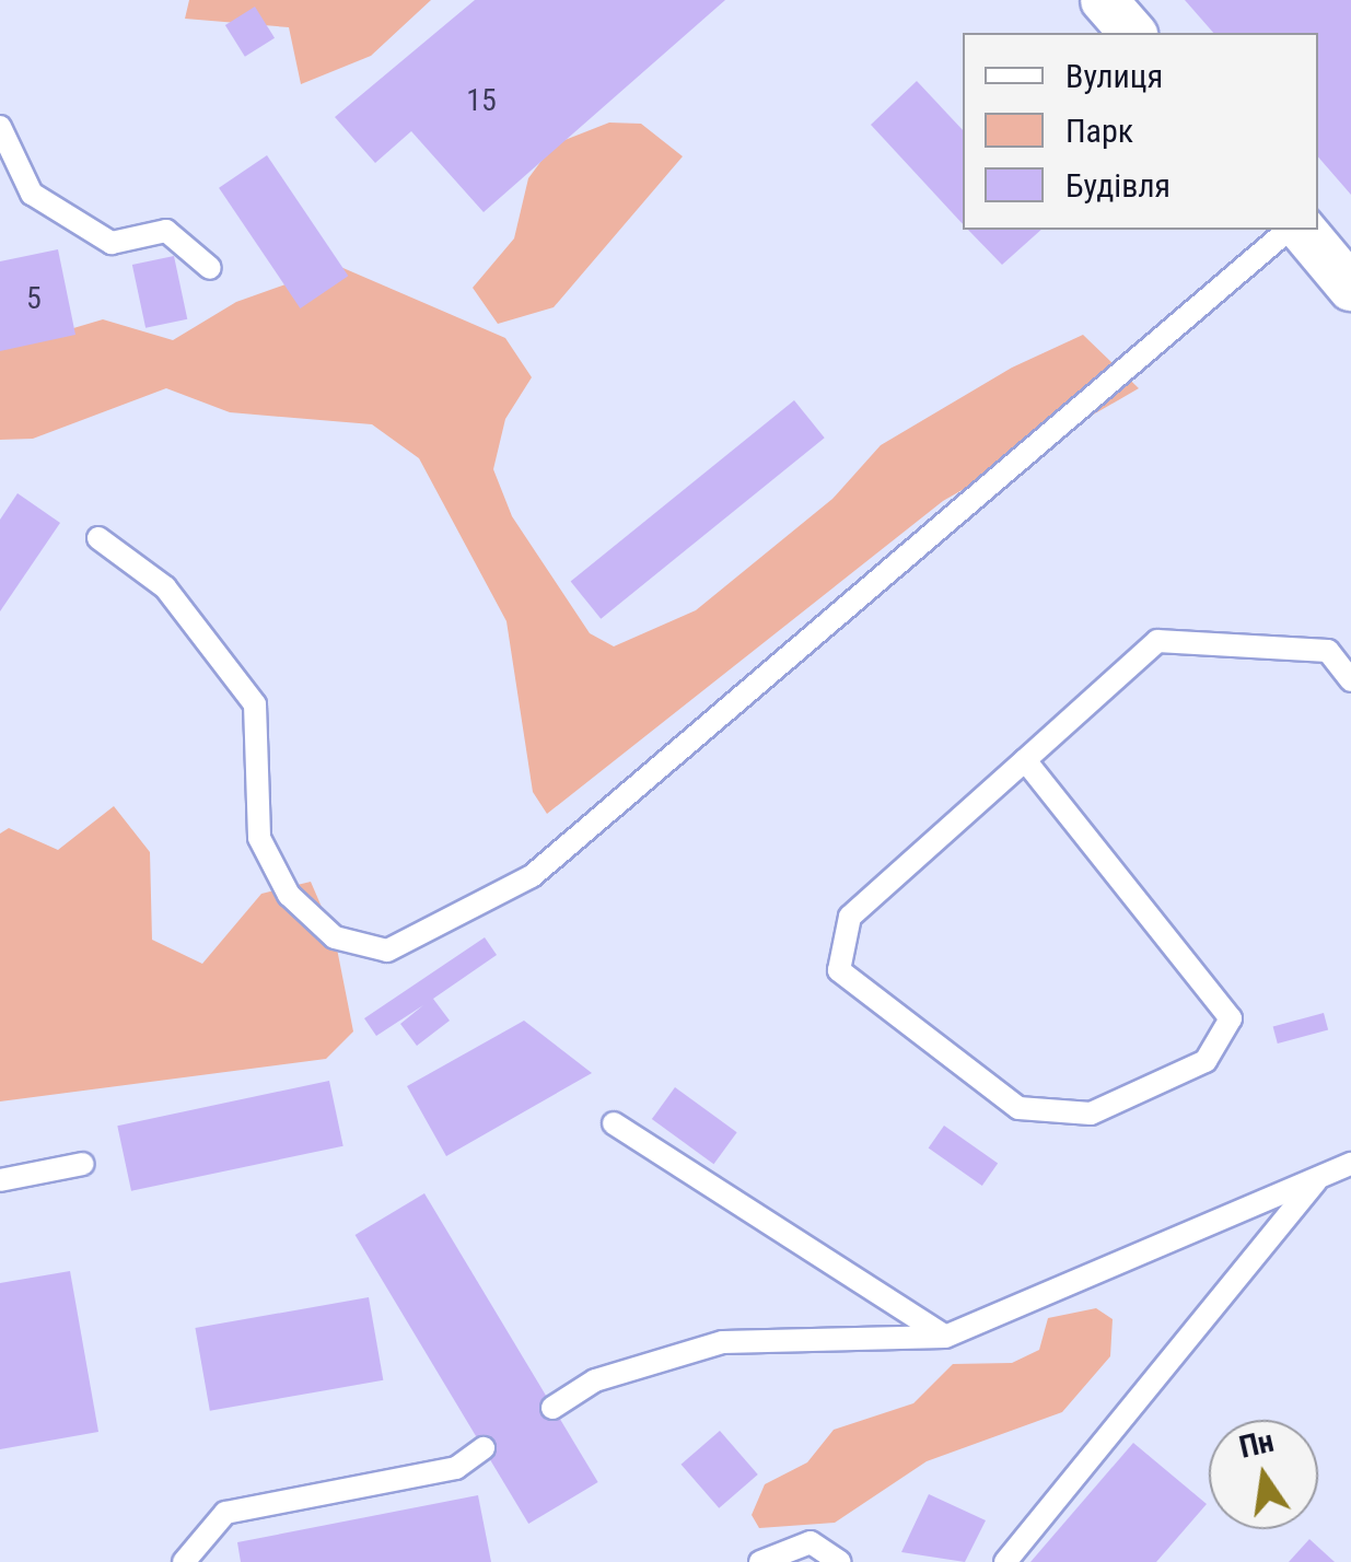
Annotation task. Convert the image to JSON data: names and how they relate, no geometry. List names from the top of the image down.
{
  "house_numbers": ["15", "5"],
  "legend": ["Вулиця", "Парк", "Будівля"],
  "north": "top"
}
